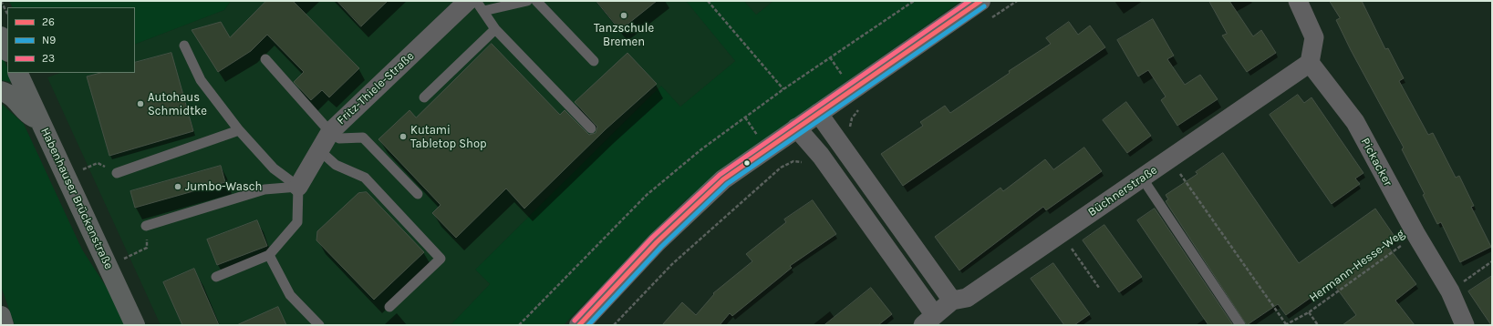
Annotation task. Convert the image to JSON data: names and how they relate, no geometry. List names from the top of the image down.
{
  "streets": {
    "main road": ["Habenhauser Brückenstraße"],
    "street": ["Fritz-Thiele-Straße", "Pickacker", "Büchnerstraße"],
    "path": ["Hermann-Hesse-Weg"]
  },
  "crossings": [
    ["Pickacker", "Büchnerstraße"],
    ["Pickacker", "Hermann-Hesse-Weg"]
  ],
  "places": [
    "Tanzschule Bremen",
    "Autohaus Schmidtke",
    "Kutami Tabletop Shop",
    "Jumbo-Wasch"
  ],
  "lines": ["transit line 26", "transit line 23", "transit line N9"],
  "legend": ["26", "N9", "23"]
}
